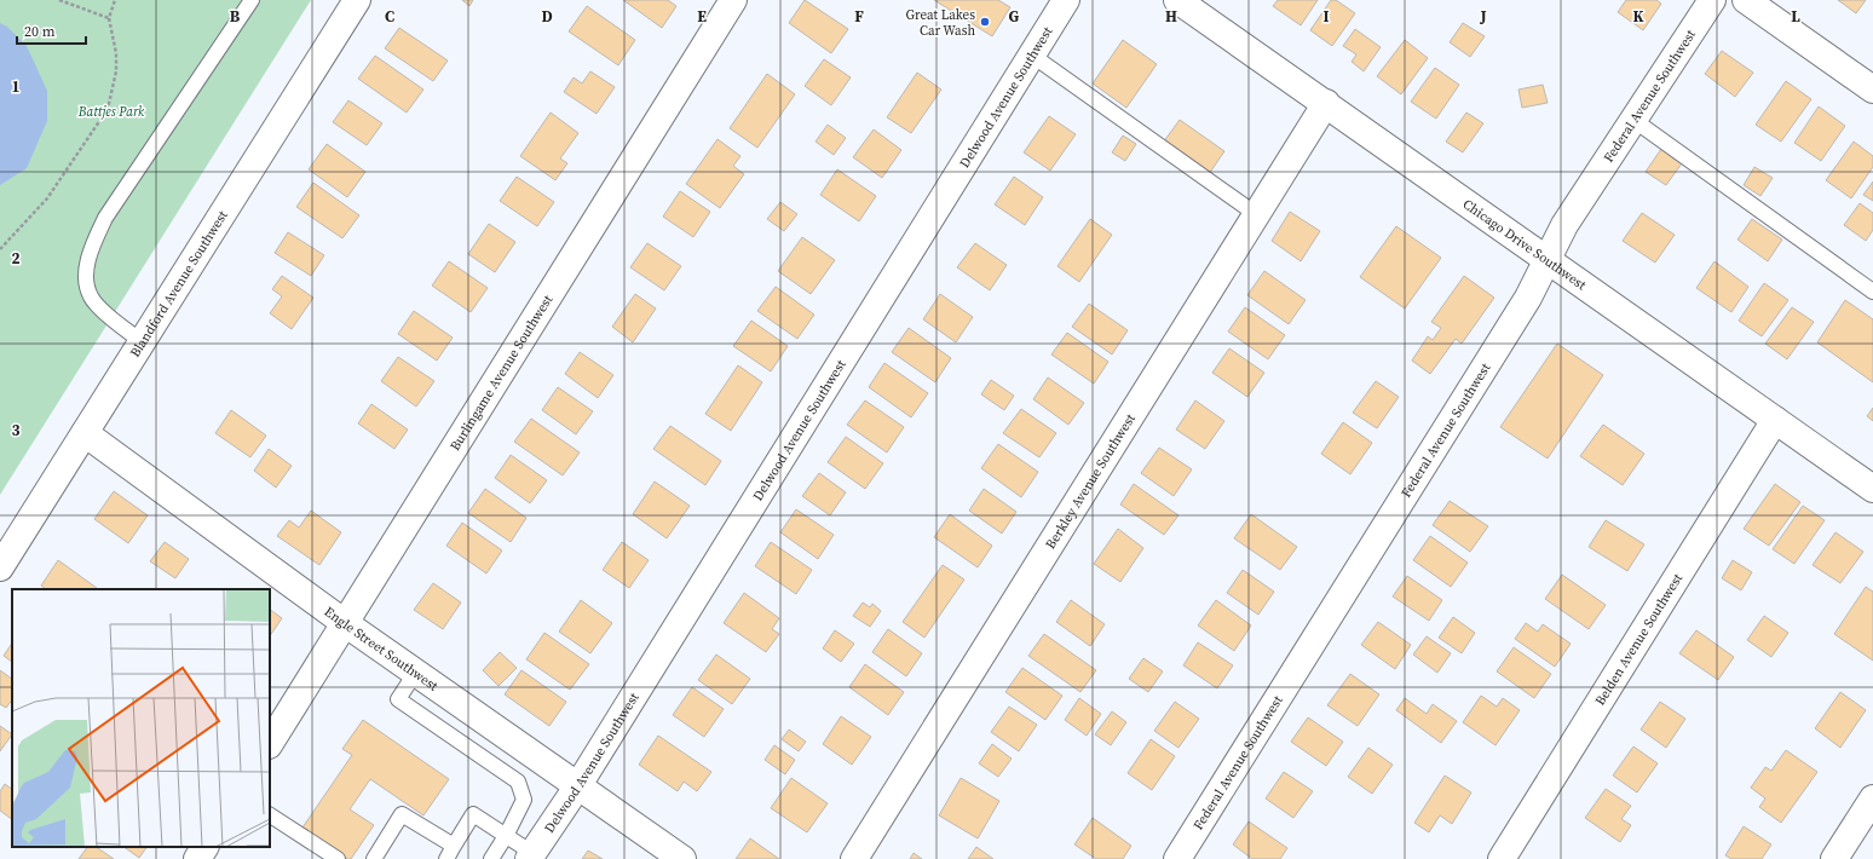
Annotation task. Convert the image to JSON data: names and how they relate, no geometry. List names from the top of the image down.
{
  "streets": {
    "street": [
      "Federal Avenue Southwest",
      "Delwood Avenue Southwest",
      "Chicago Drive Southwest",
      "Blandford Avenue Southwest",
      "Burlingame Avenue Southwest",
      "Berkley Avenue Southwest",
      "Belden Avenue Southwest",
      "Engle Street Southwest"
    ]
  },
  "crossings": [
    ["Federal Avenue Southwest", "Chicago Drive Southwest"],
    ["Delwood Avenue Southwest", "Engle Street Southwest"],
    ["Chicago Drive Southwest", "Berkley Avenue Southwest"],
    ["Chicago Drive Southwest", "Belden Avenue Southwest"],
    ["Blandford Avenue Southwest", "Engle Street Southwest"],
    ["Burlingame Avenue Southwest", "Engle Street Southwest"]
  ],
  "parks": ["Battjes Park"],
  "places": ["Great Lakes Car Wash"],
  "scale_bar": "20 m",
  "grid": {
    "columns": [
      "B",
      "C",
      "D",
      "E",
      "F",
      "G",
      "H",
      "I",
      "J",
      "K",
      "L"
    ],
    "rows": ["1", "2", "3"]
  }
}
